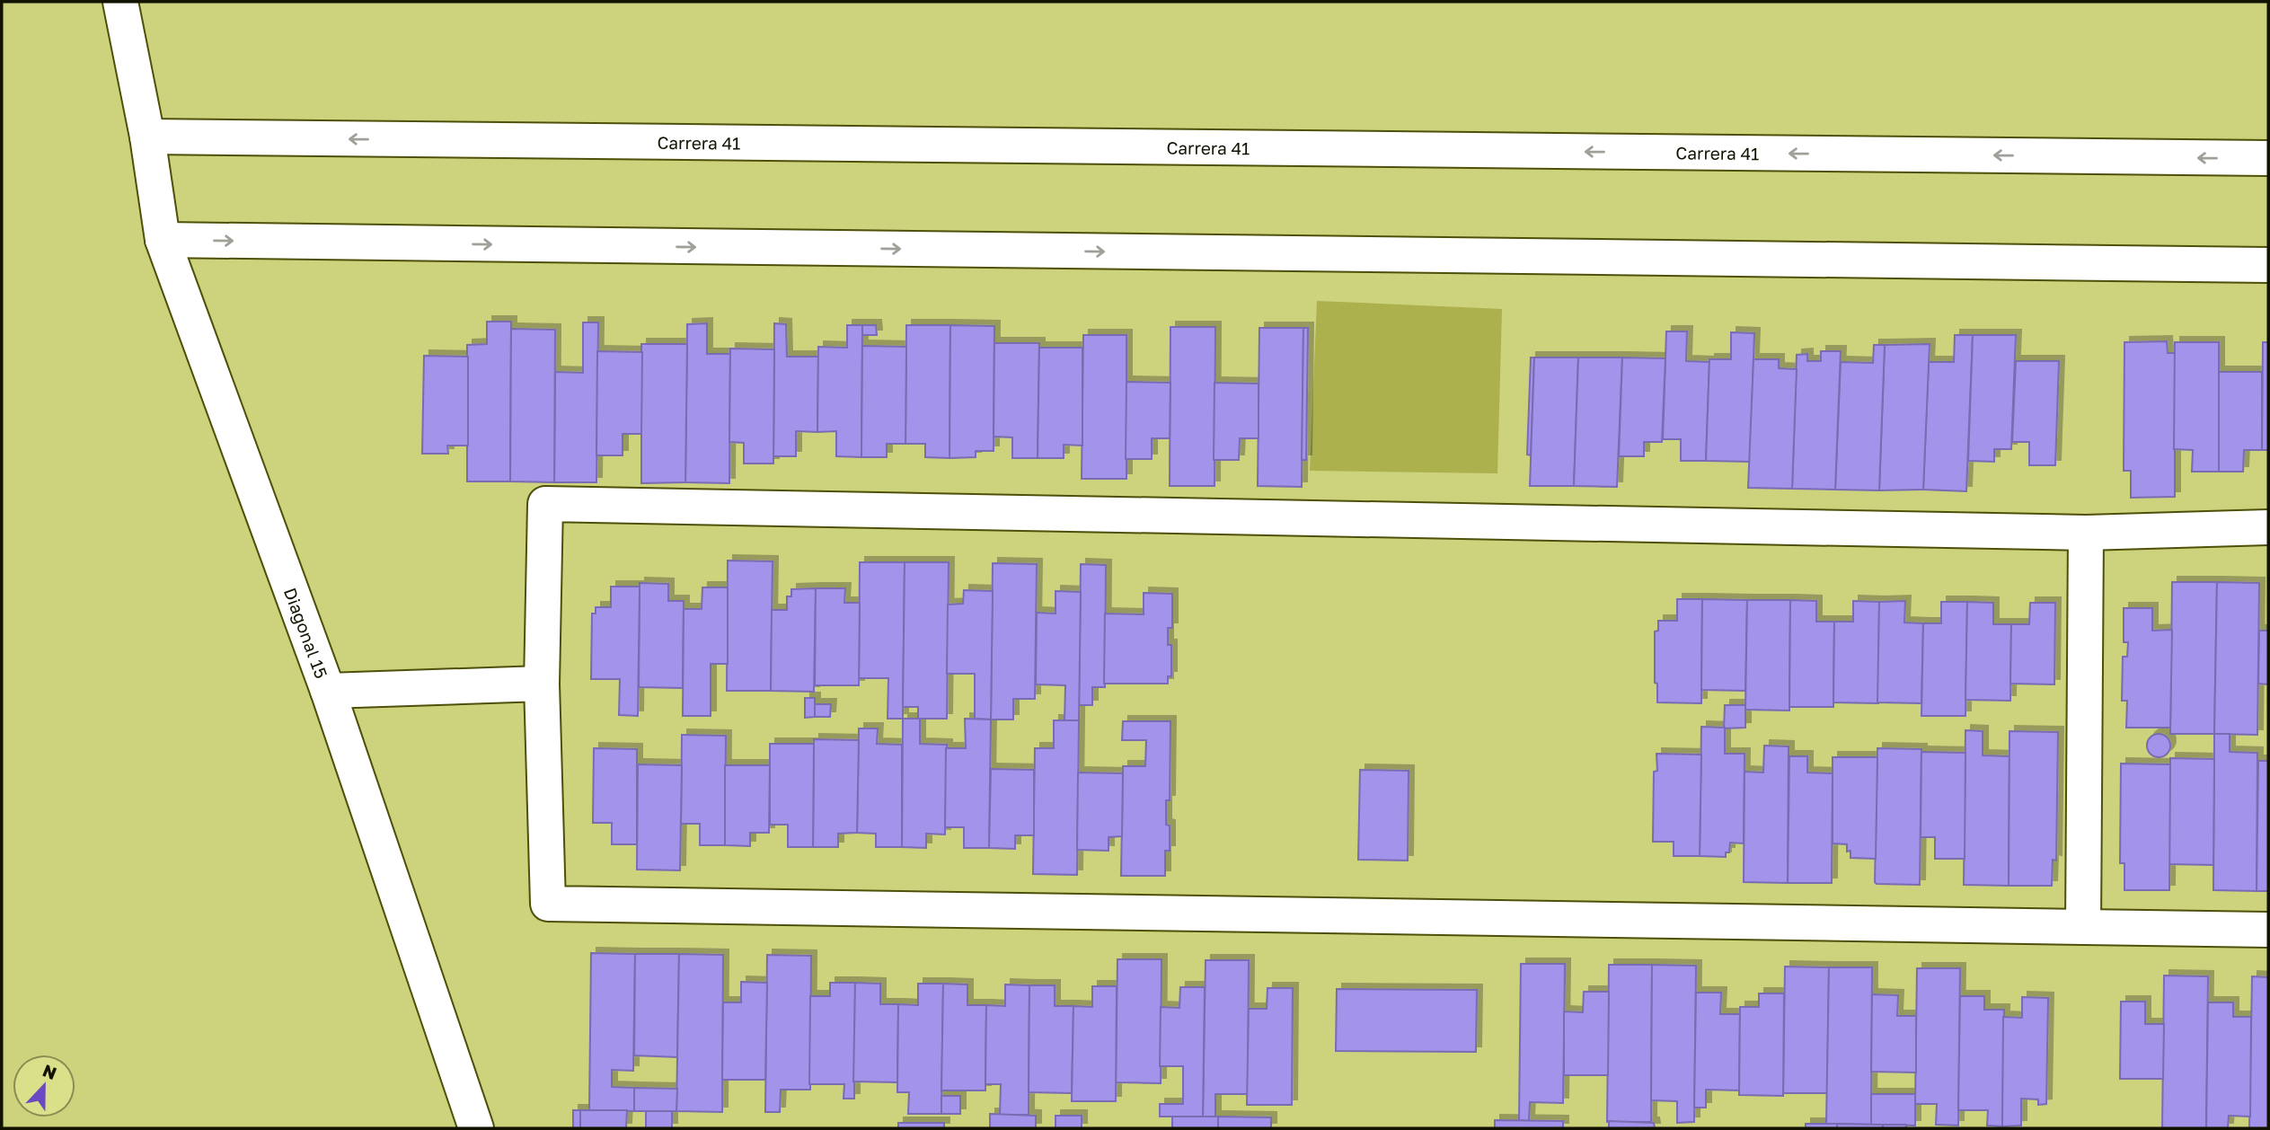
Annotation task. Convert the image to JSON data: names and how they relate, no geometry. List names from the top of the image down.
{
  "streets": {
    "street": ["Carrera 41", "Diagonal 15"]
  },
  "crossings": [
    ["Carrera 41", "Diagonal 15"]
  ],
  "north": "top"
}
